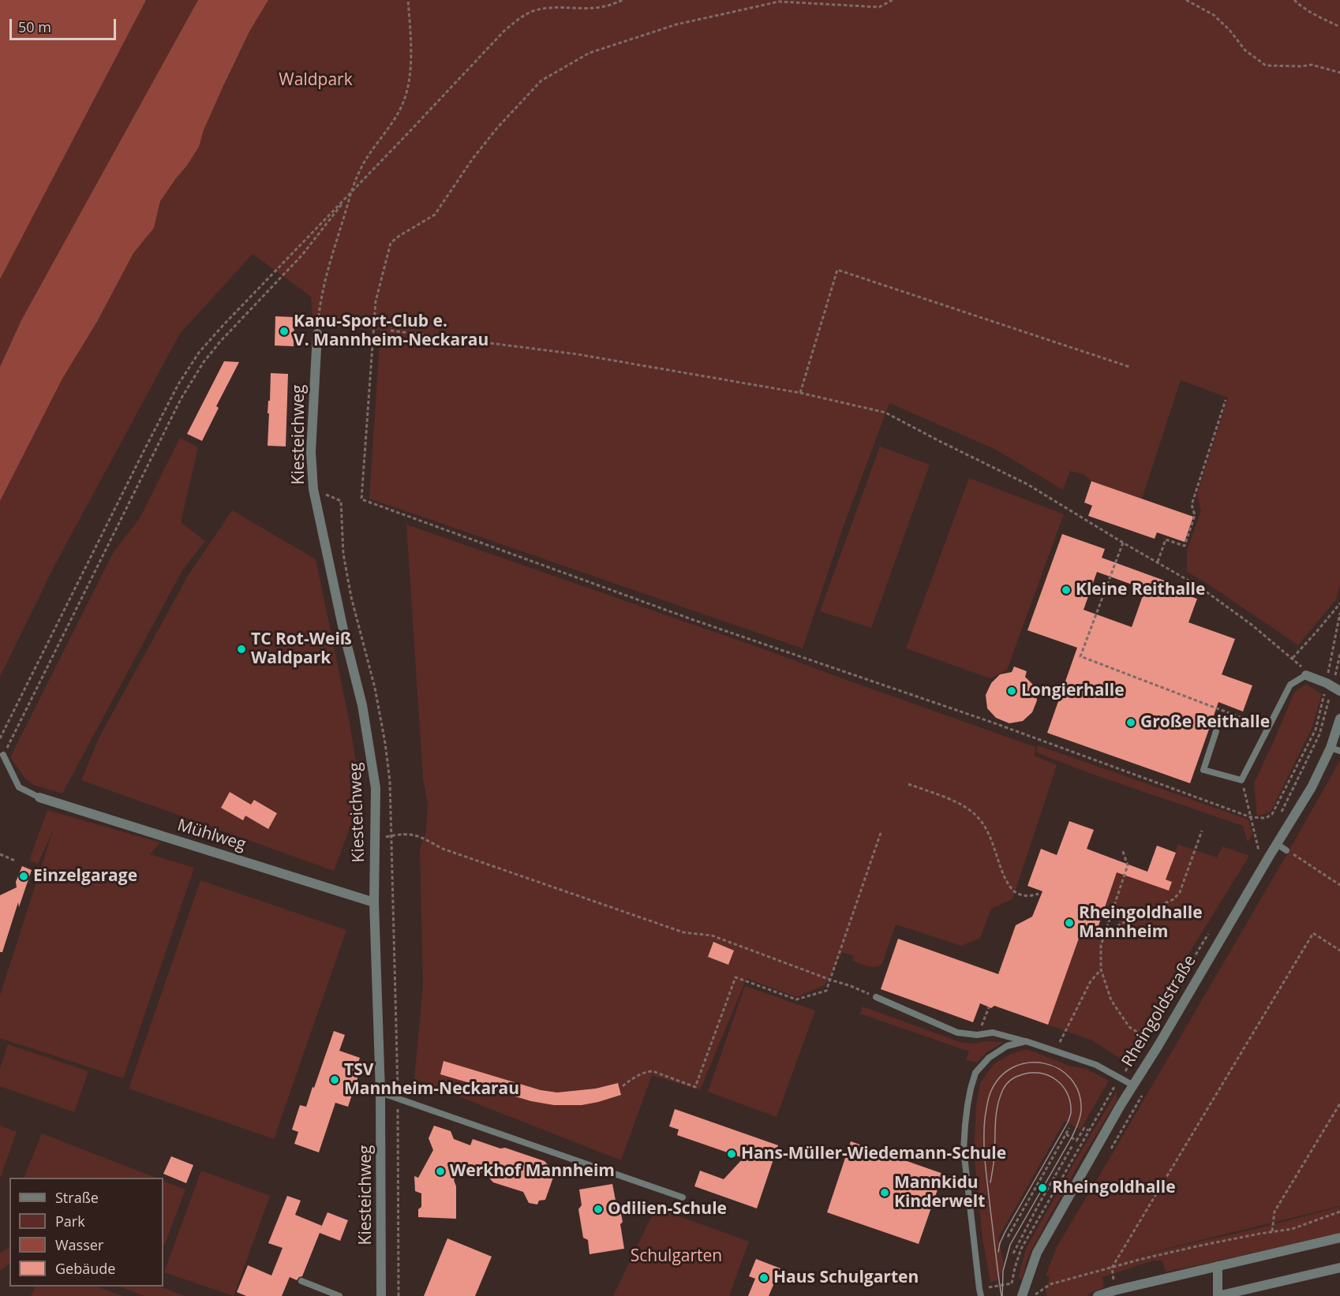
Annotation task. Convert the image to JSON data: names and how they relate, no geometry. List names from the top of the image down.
{
  "streets": {
    "street": ["Kiesteichweg", "Mühlweg", "Rheingoldstraße"]
  },
  "crossings": [
    ["Kiesteichweg", "Mühlweg"]
  ],
  "parks": ["Waldpark", "Schulgarten"],
  "places": [
    "Kanu-Sport-Club e. V. Mannheim-Neckarau",
    "Kleine Reithalle",
    "TC Rot-Weiß Waldpark",
    "Longierhalle",
    "Große Reithalle",
    "Einzelgarage",
    "Rheingoldhalle Mannheim",
    "TSV Mannheim-Neckarau",
    "Hans-Müller-Wiedemann-Schule",
    "Werkhof Mannheim",
    "Rheingoldhalle",
    "Mannkidu Kinderwelt",
    "Odilien-Schule",
    "Haus Schulgarten"
  ],
  "legend": [
    "Straße",
    "Park",
    "Wasser",
    "Gebäude"
  ],
  "scale_bar": "50 m"
}
